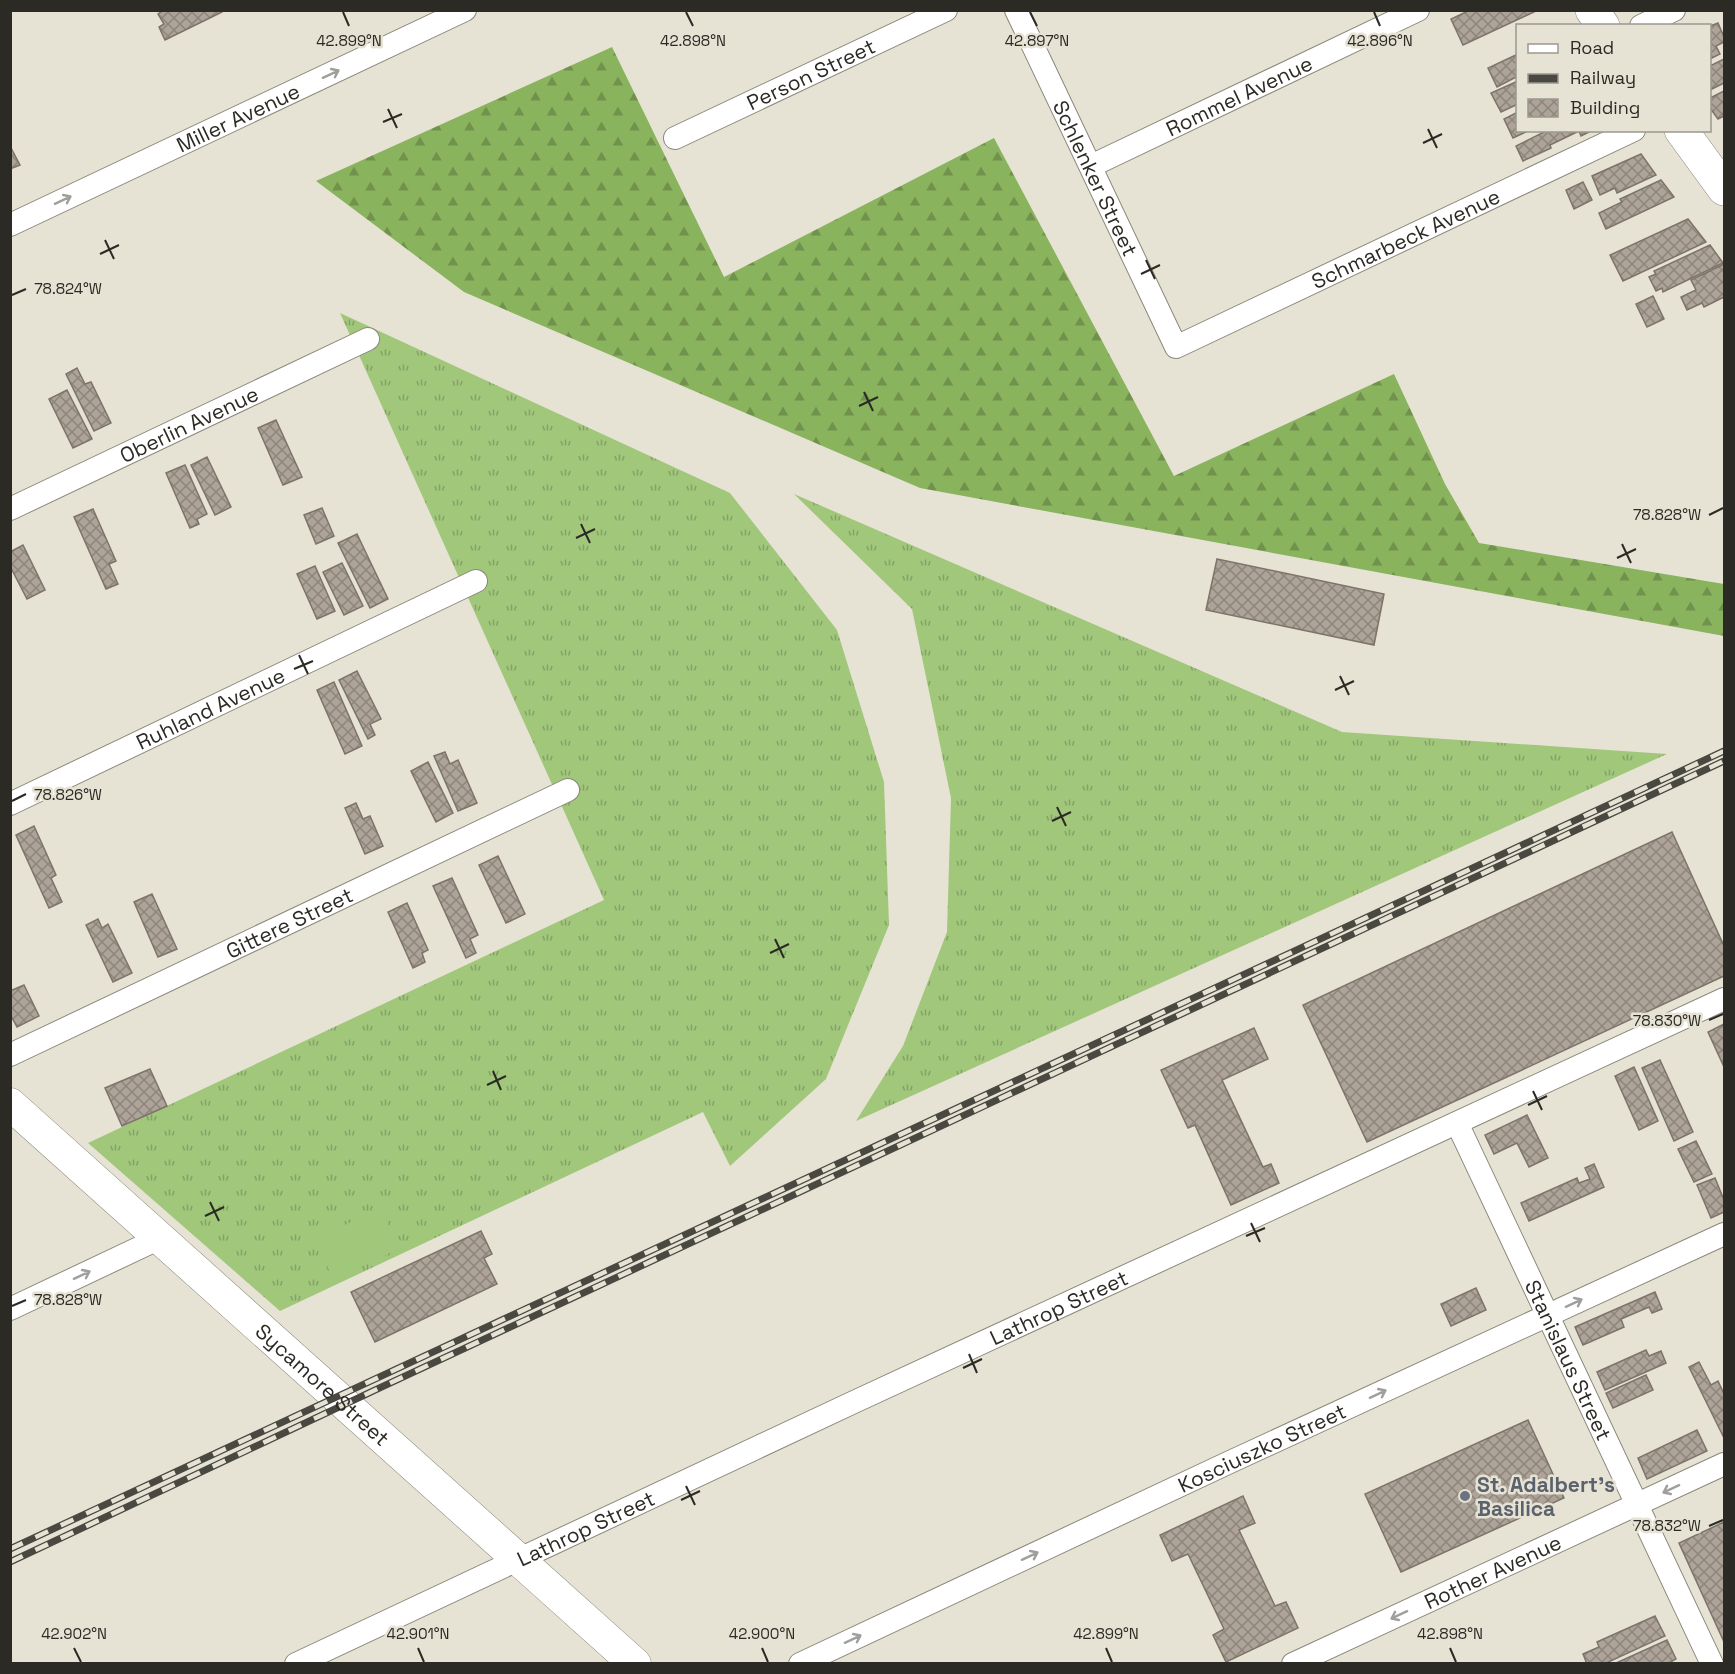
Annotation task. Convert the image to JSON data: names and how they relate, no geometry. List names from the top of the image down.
{
  "streets": {
    "street": [
      "Person Street",
      "Rommel Avenue",
      "Miller Avenue",
      "Schlenker Street",
      "Schmarbeck Avenue",
      "Oberlin Avenue",
      "Ruhland Avenue",
      "Gittere Street",
      "Lathrop Street",
      "Stanislaus Street",
      "Sycamore Street",
      "Kosciuszko Street",
      "Rother Avenue"
    ]
  },
  "crossings": [
    ["Rommel Avenue", "Schlenker Street"],
    ["Schlenker Street", "Schmarbeck Avenue"],
    ["Lathrop Street", "Stanislaus Street"],
    ["Lathrop Street", "Sycamore Street"],
    ["Stanislaus Street", "Kosciuszko Street"],
    ["Stanislaus Street", "Rother Avenue"]
  ],
  "one_way": ["Miller Avenue", "Kosciuszko Street", "Rother Avenue"],
  "places": ["St. Adalbert's Basilica"],
  "legend": ["Road", "Railway", "Building"],
  "coordinates": [
    "42.899°N",
    "42.898°N",
    "42.896°N",
    "42.897°N",
    "78.824°W",
    "78.828°W",
    "78.826°W",
    "78.830°W",
    "78.832°W",
    "42.902°N",
    "42.901°N",
    "42.900°N"
  ]
}
